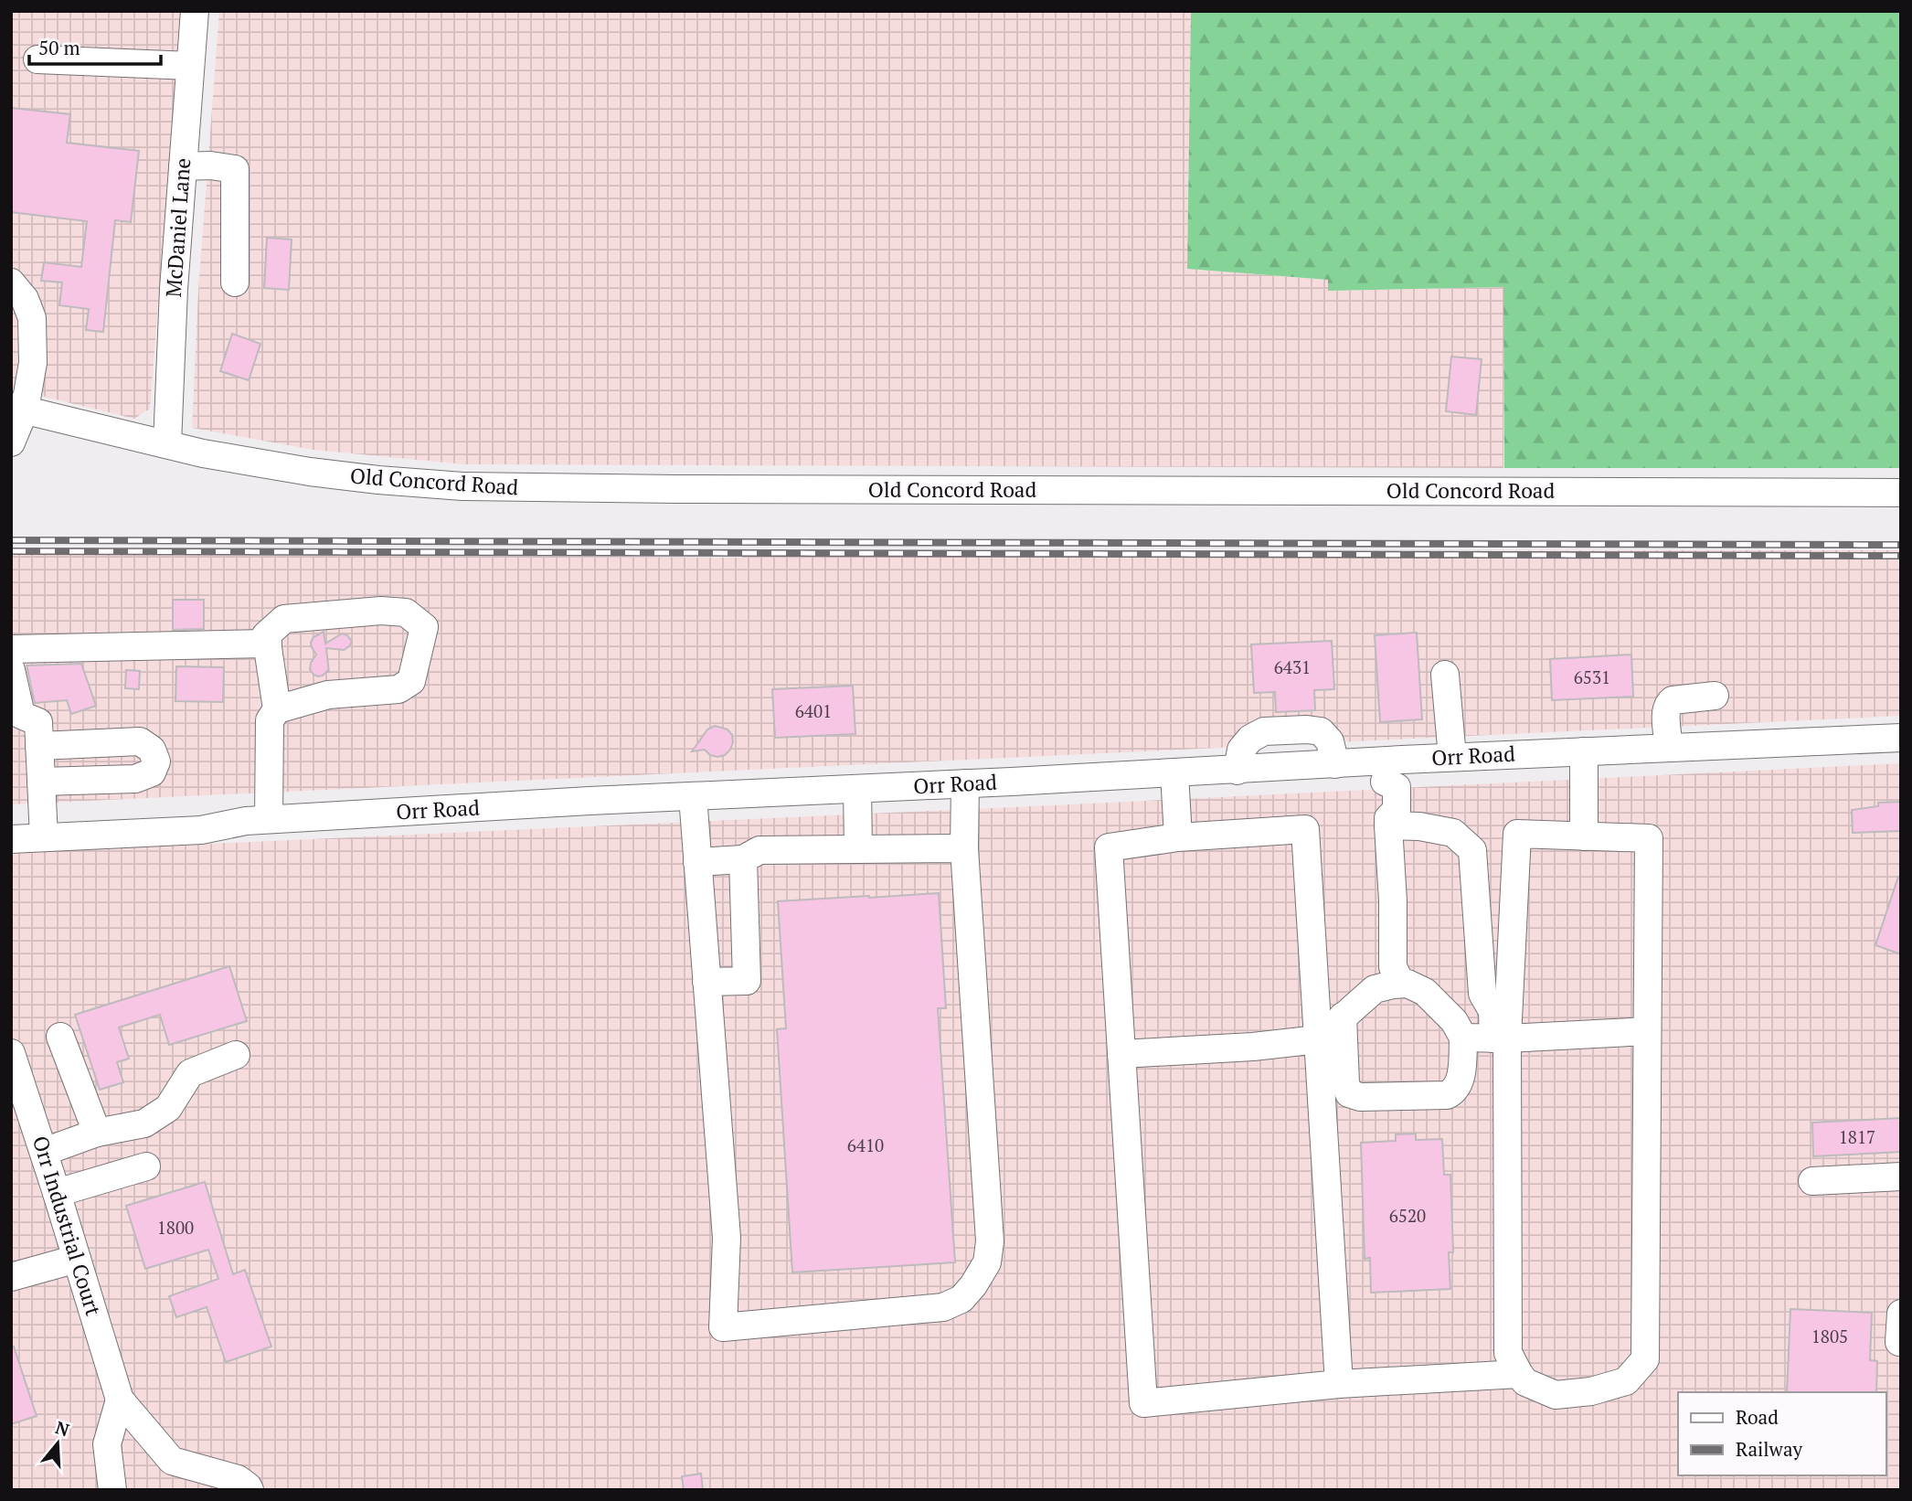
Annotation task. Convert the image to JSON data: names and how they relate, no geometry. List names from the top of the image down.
{
  "streets": {
    "street": [
      "McDaniel Lane",
      "Old Concord Road",
      "Orr Road",
      "Orr Industrial Court"
    ]
  },
  "crossings": [
    ["McDaniel Lane", "Old Concord Road"]
  ],
  "house_numbers": [
    "6431",
    "6531",
    "6401",
    "1817",
    "6410",
    "6520",
    "1800",
    "1805"
  ],
  "legend": ["Road", "Railway"],
  "scale_bar": "50 m",
  "north": "top"
}
